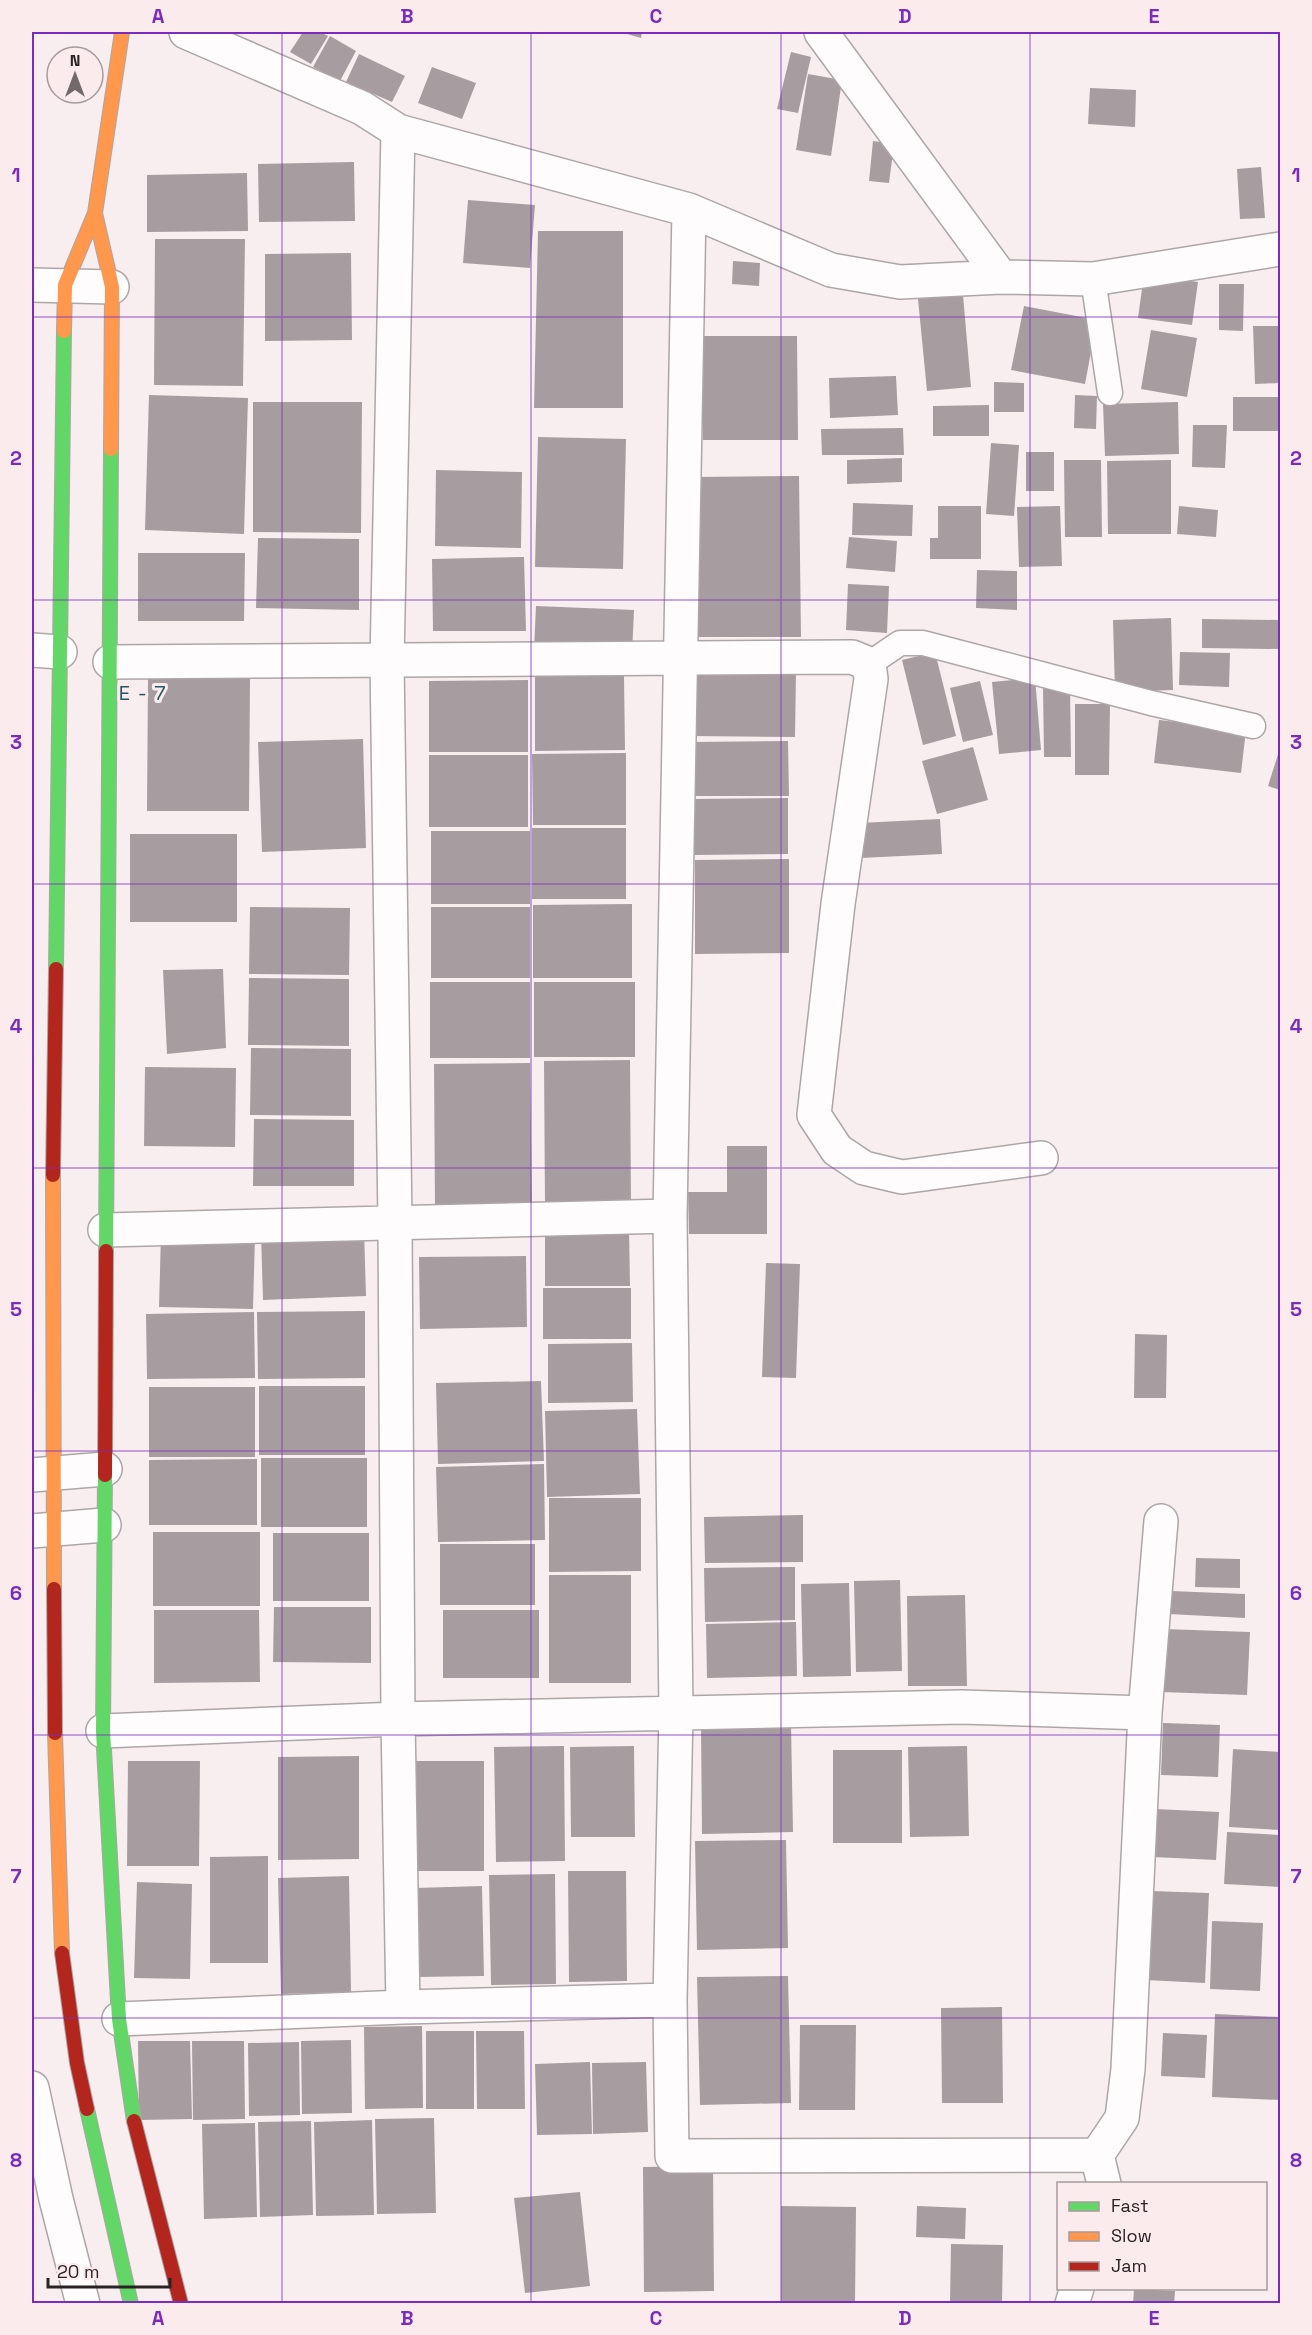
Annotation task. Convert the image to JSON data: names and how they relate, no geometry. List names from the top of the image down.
{
  "districts": ["E - 7"],
  "legend": ["Fast", "Slow", "Jam"],
  "scale_bar": "20 m",
  "north": "top",
  "grid": {
    "columns": [
      "A",
      "B",
      "C",
      "D",
      "E"
    ],
    "rows": [
      "1",
      "2",
      "3",
      "4",
      "5",
      "6",
      "7",
      "8"
    ]
  }
}
